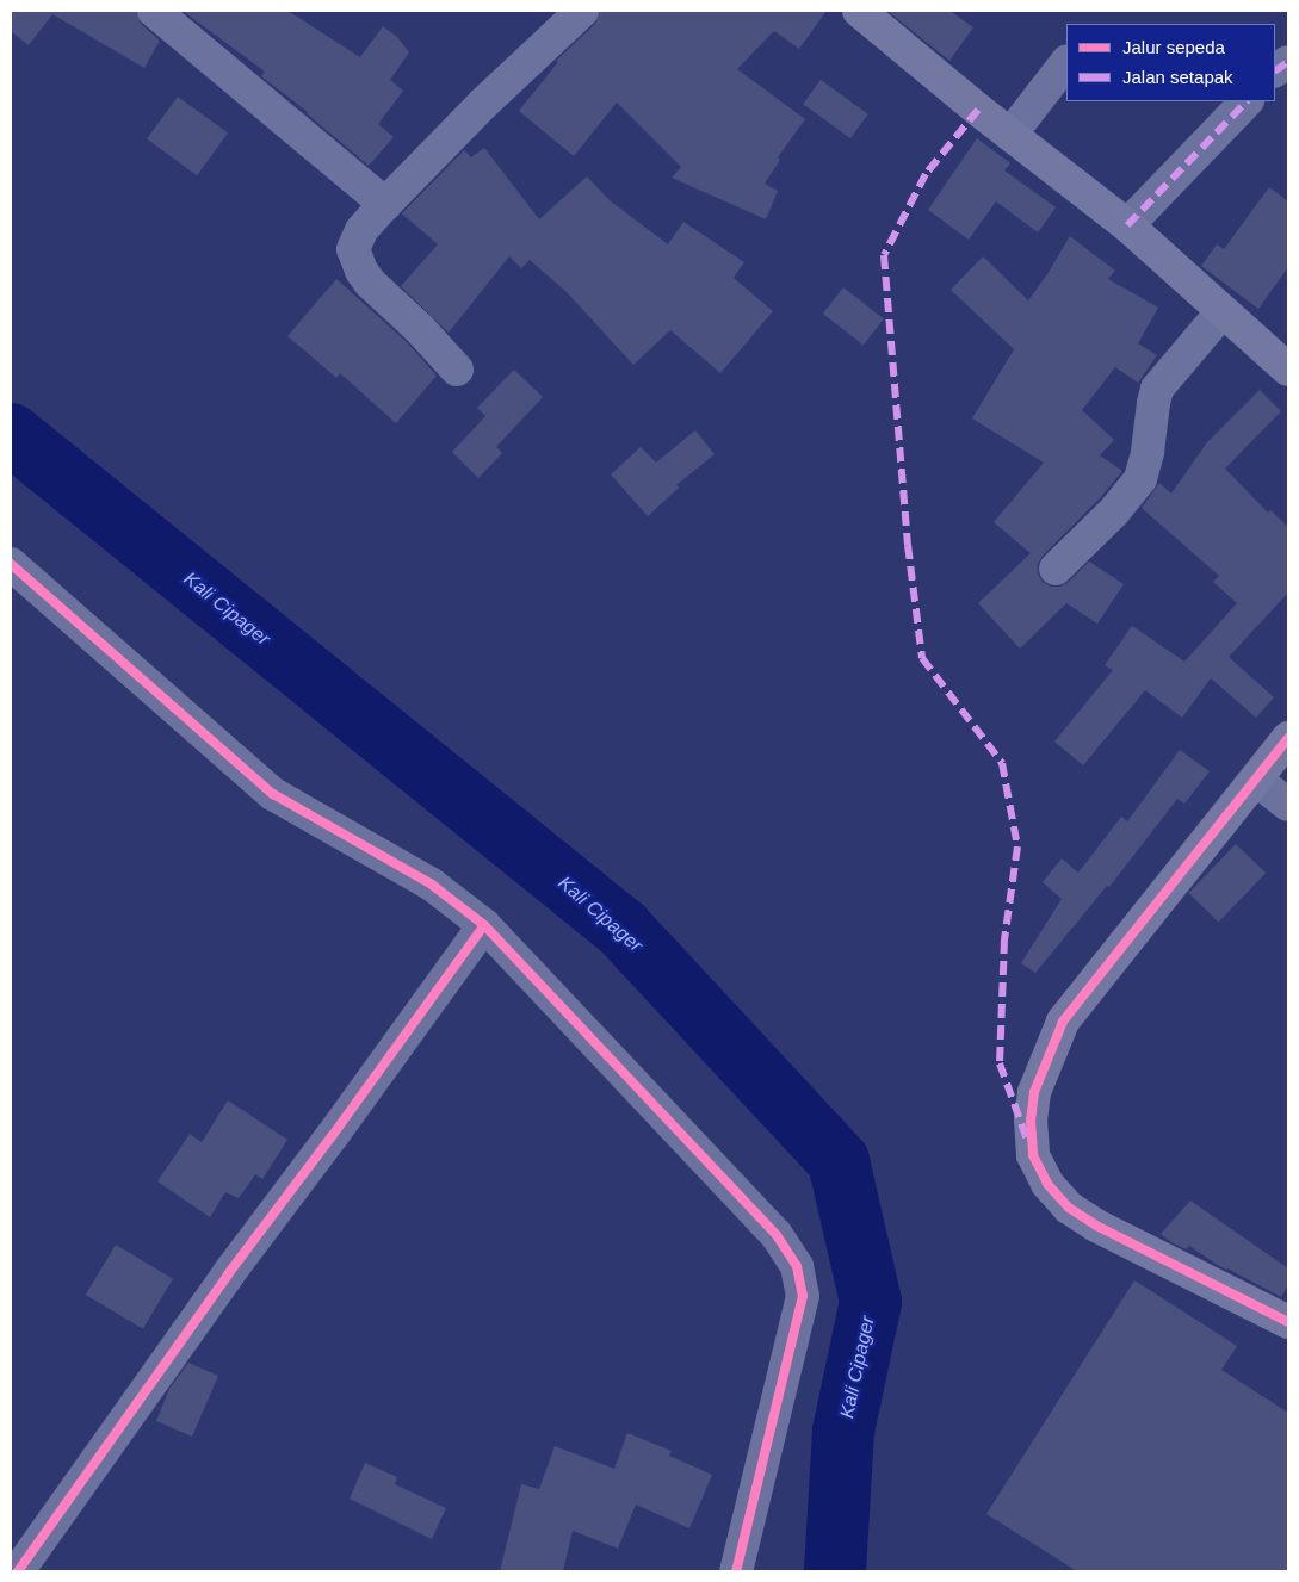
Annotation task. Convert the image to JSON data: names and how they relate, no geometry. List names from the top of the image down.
{
  "water": ["Kali Cipager"],
  "legend": ["Jalur sepeda", "Jalan setapak"]
}
